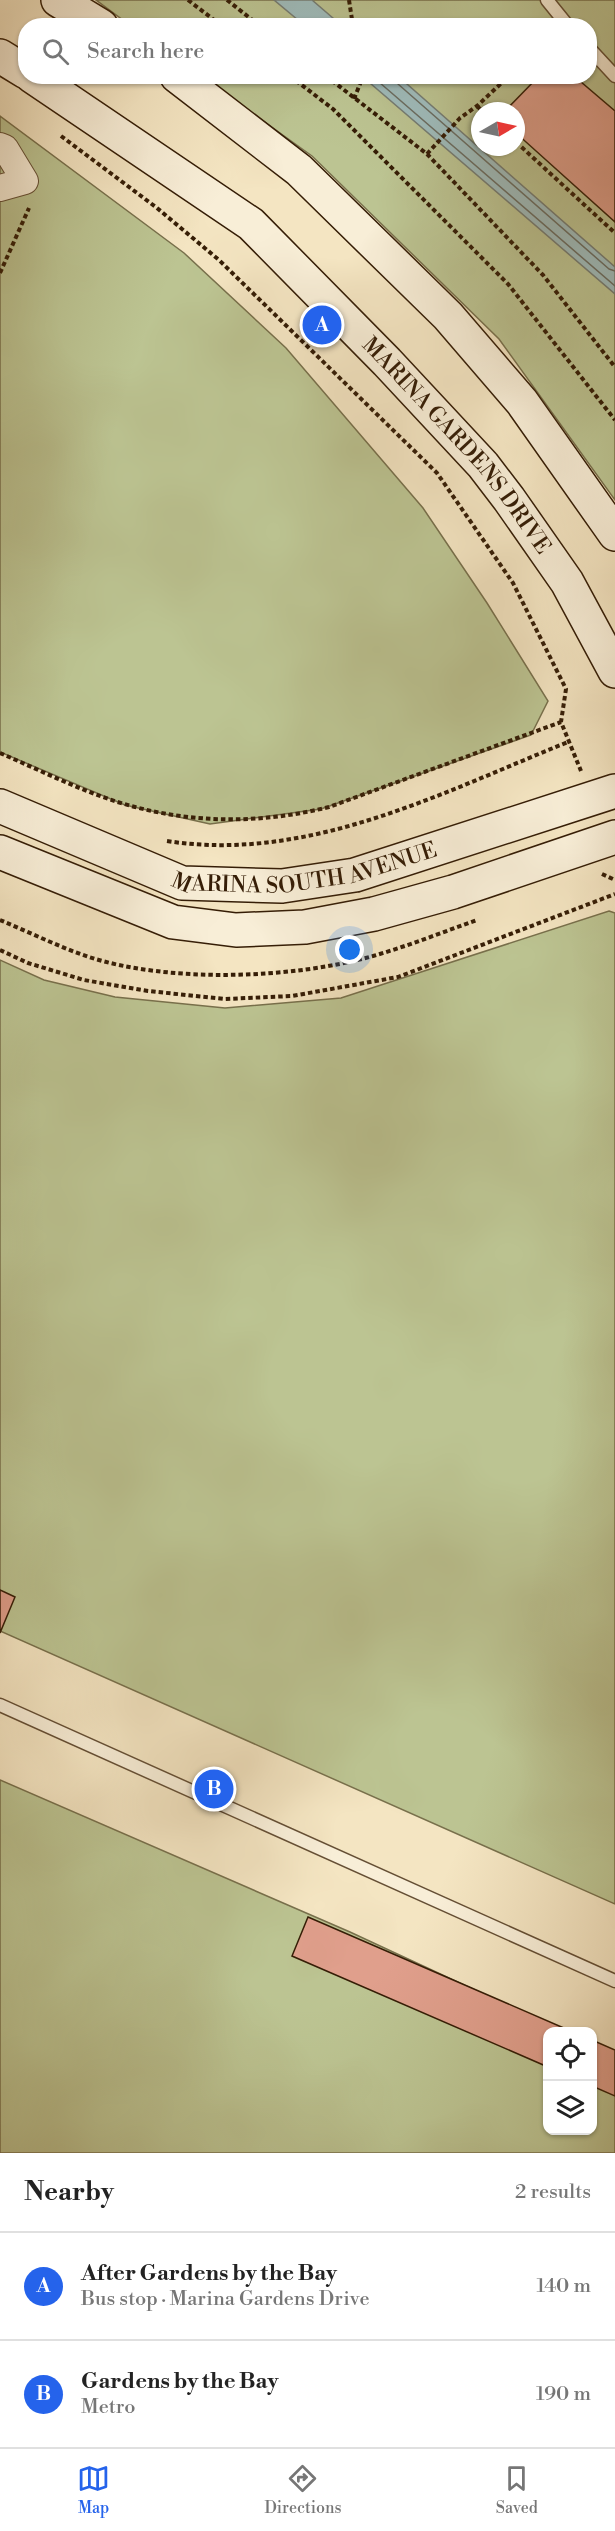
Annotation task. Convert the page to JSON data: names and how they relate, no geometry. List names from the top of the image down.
{
  "streets": {
    "main road": ["MARINA GARDENS DRIVE", "MARINA SOUTH AVENUE"]
  },
  "north": "right",
  "page": {
    "search": "Search here",
    "pins": ["A", "B"],
    "heading": ["Nearby", "2 results"],
    "list": [
      {
        "mark": "A",
        "name": "After Gardens by the Bay",
        "note": "Bus stop · Marina Gardens Drive",
        "value": "140 m"
      },
      {
        "mark": "B",
        "name": "Gardens by the Bay",
        "note": "Metro",
        "value": "190 m"
      }
    ],
    "nav": ["Map", "Directions", "Saved"]
  }
}
